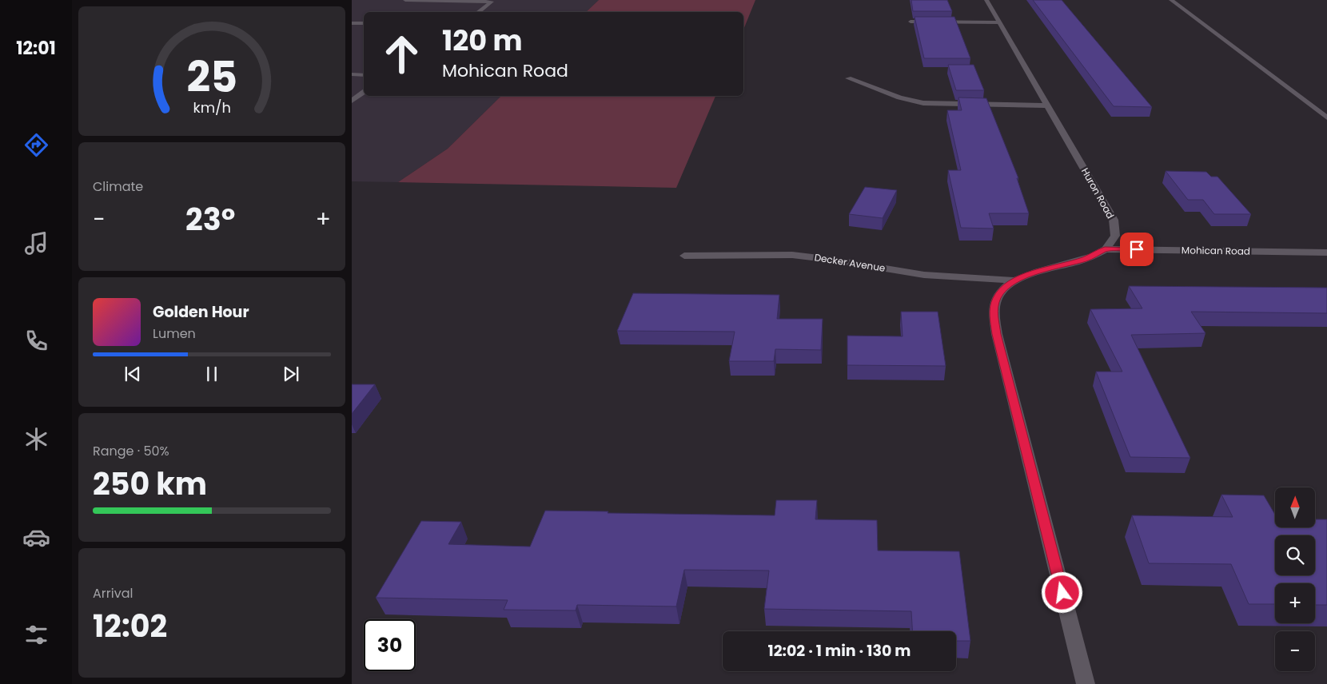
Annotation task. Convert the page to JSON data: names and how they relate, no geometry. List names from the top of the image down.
{
  "streets": {
    "street": ["Huron Road", "Mohican Road", "Decker Avenue"]
  },
  "crossings": [
    ["Huron Road", "Mohican Road"]
  ],
  "north": "top",
  "page": {
    "tabs": "12:01",
    "turn": ["120 m", "Mohican Road"],
    "tile": [
      "Climate",
      ["Range · 50%", "250 km"],
      ["Arrival", "12:02"]
    ],
    "heat": ["−", "23°", "+"],
    "song": ["Golden Hour", "Lumen"],
    "map_buttons": ["+", "−"],
    "limit": "30",
    "trip": "12:02 · 1 min · 130 m",
    "gauge": ["25", "km/h"]
  }
}
